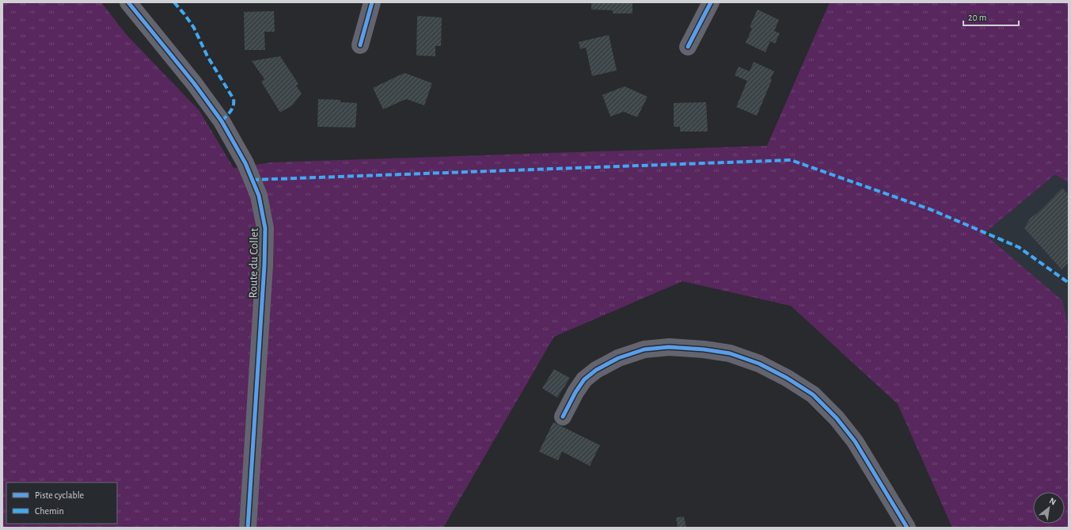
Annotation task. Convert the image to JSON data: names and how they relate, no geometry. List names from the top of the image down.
{
  "streets": {
    "street": ["Route du Collet"]
  },
  "legend": ["Piste cyclable", "Chemin"],
  "scale_bar": "20 m",
  "north": "top right"
}
